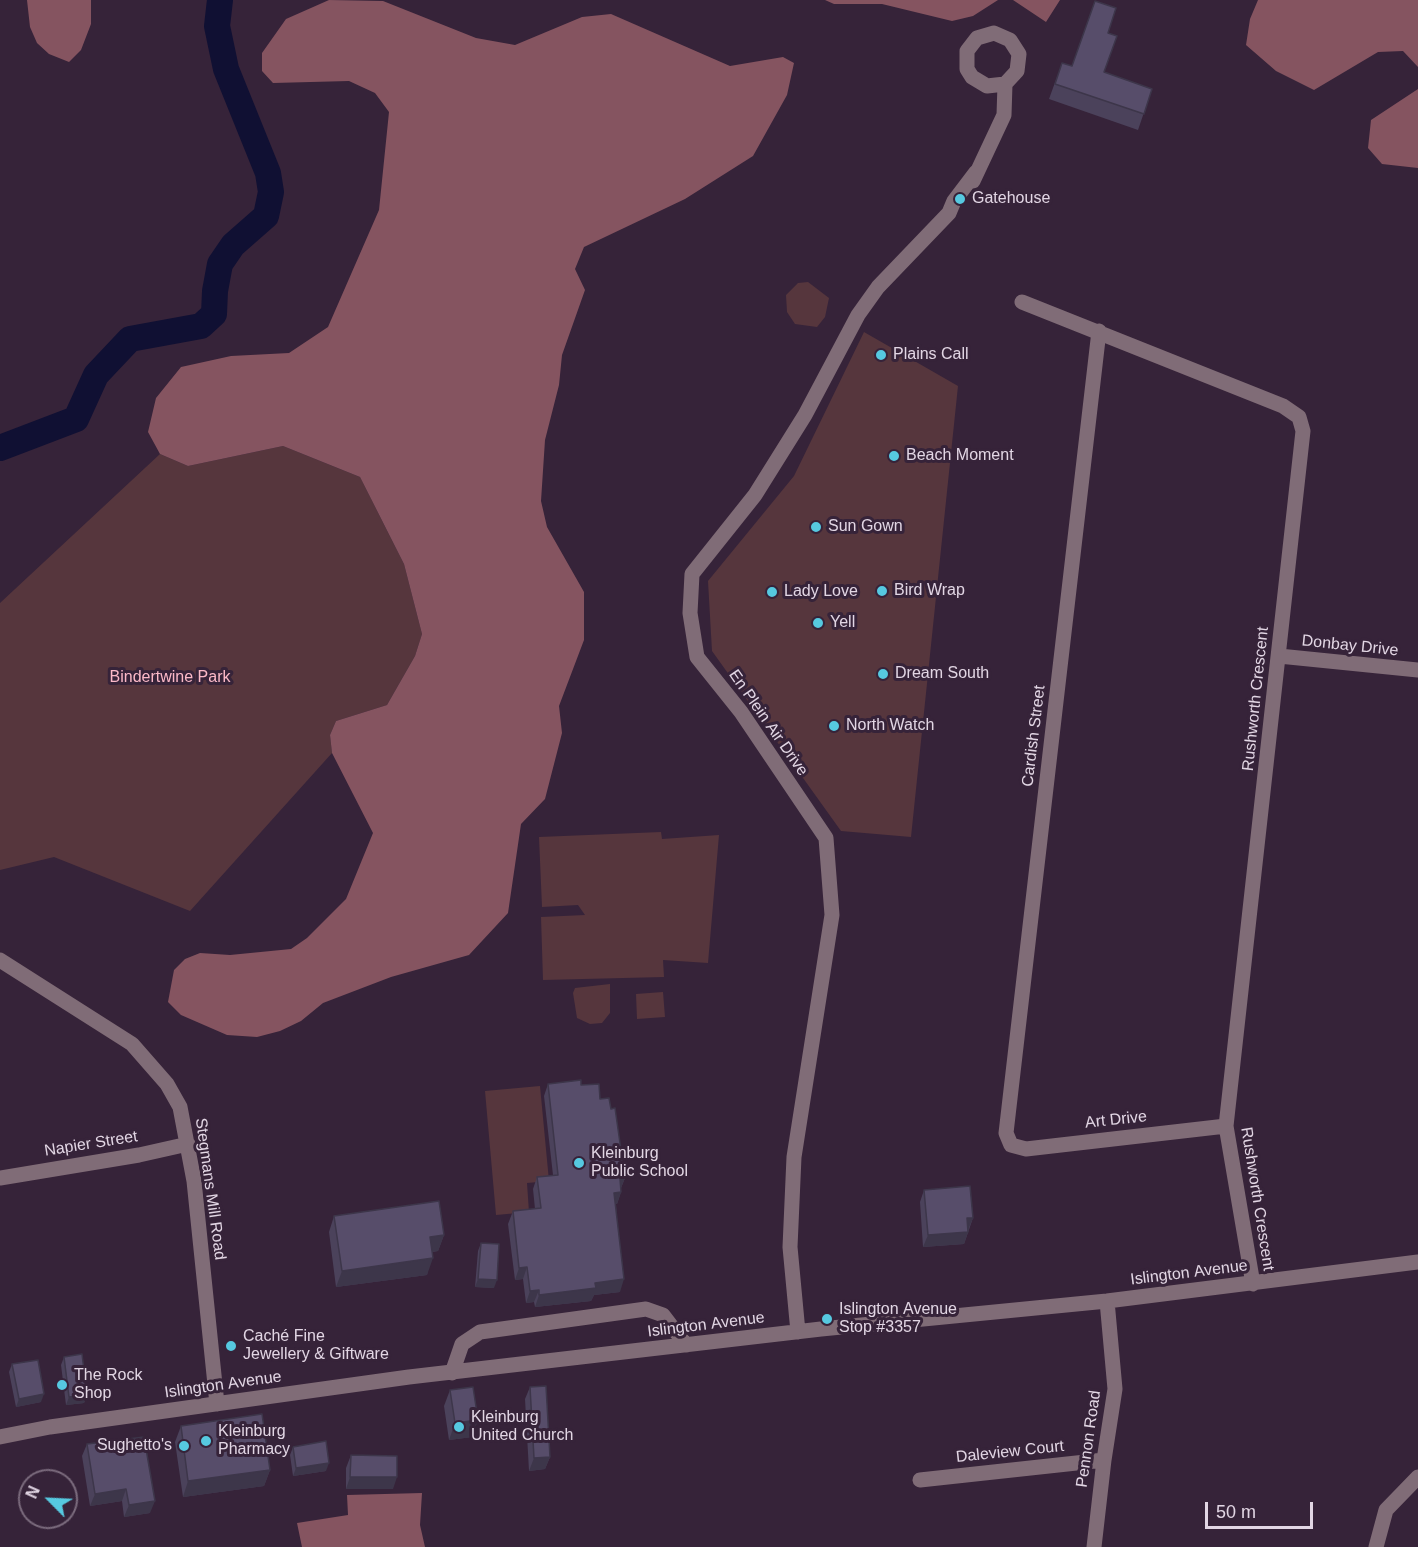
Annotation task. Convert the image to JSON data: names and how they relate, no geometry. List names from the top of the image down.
{
  "streets": {
    "street": [
      "Donbay Drive",
      "Rushworth Crescent",
      "En Plein Air Drive",
      "Cardish Street",
      "Art Drive",
      "Napier Street",
      "Stegmans Mill Road",
      "Islington Avenue",
      "Pennon Road",
      "Daleview Court"
    ]
  },
  "crossings": [
    ["Donbay Drive", "Rushworth Crescent"],
    ["Rushworth Crescent", "Cardish Street"],
    ["Rushworth Crescent", "Art Drive"],
    ["Rushworth Crescent", "Islington Avenue"],
    ["En Plein Air Drive", "Islington Avenue"],
    ["Cardish Street", "Art Drive"],
    ["Napier Street", "Stegmans Mill Road"],
    ["Stegmans Mill Road", "Islington Avenue"],
    ["Islington Avenue", "Pennon Road"],
    ["Pennon Road", "Daleview Court"]
  ],
  "parks": ["Bindertwine Park"],
  "places": [
    "Gatehouse",
    "Plains Call",
    "Beach Moment",
    "Sun Gown",
    "Bird Wrap",
    "Lady Love",
    "Yell",
    "Dream South",
    "North Watch",
    "Kleinburg Public School",
    "Islington Avenue Stop #3357",
    "Caché Fine Jewellery & Giftware",
    "The Rock Shop",
    "Kleinburg United Church",
    "Kleinburg Pharmacy",
    "Sughetto's"
  ],
  "scale_bar": "50 m",
  "north": "top left"
}
